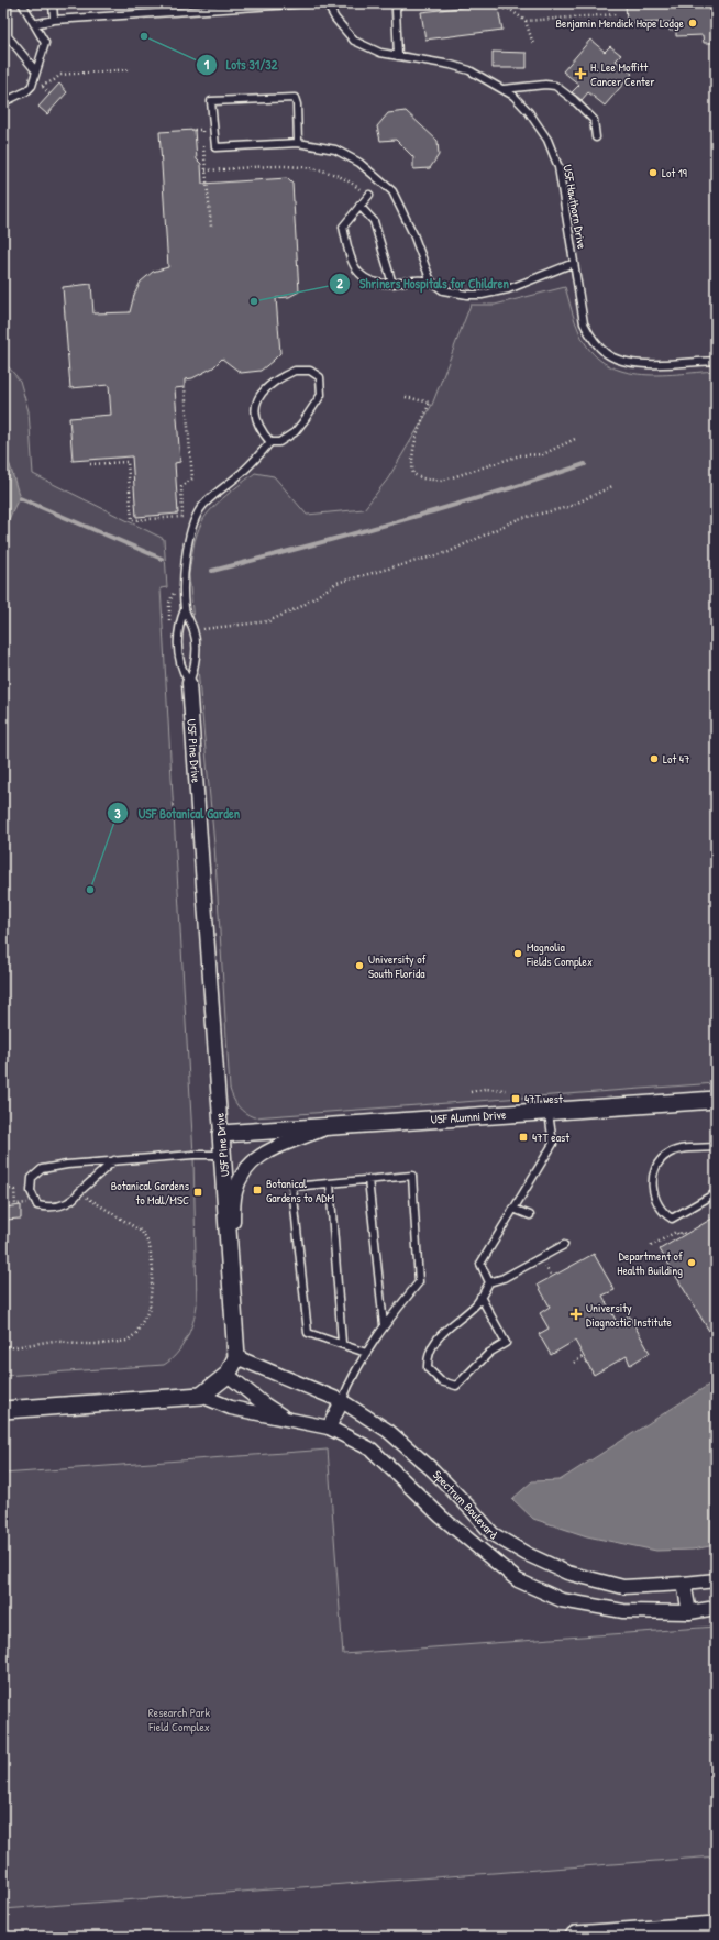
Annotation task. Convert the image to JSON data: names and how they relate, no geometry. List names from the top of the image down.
{
  "streets": {
    "street": ["USF Pine Drive", "USF Alumni Drive", "Spectrum Boulevard"],
    "lane": ["USF Hawthorn Drive"]
  },
  "crossings": [
    ["USF Pine Drive", "USF Alumni Drive"],
    ["USF Pine Drive", "Spectrum Boulevard"]
  ],
  "parks": ["Research Park Field Complex"],
  "places": {
    "other": [
      "Benjamin Mendick Hope Lodge",
      "Lots 31/32",
      "Lot 19",
      "Shriners Hospitals for Children",
      "Lot 47",
      "USF Botanical Garden",
      "Magnolia Fields Complex",
      "University of South Florida",
      "Department of Health Building"
    ],
    "health": ["H. Lee Moffitt Cancer Center", "University Diagnostic Institute"],
    "transit": [
      "47T west",
      "47T east",
      "Botanical Gardens to ADM",
      "Botanical Gardens to Mall/MSC"
    ]
  }
}
